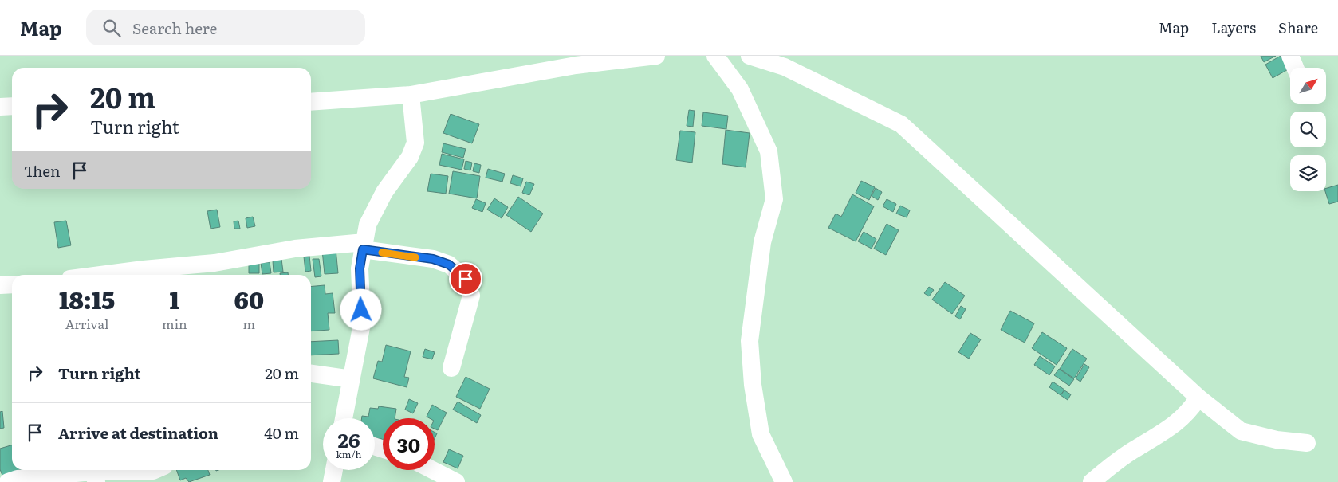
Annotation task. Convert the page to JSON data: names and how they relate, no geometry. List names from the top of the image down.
{
  "north": "top right",
  "page": {
    "header": "Map",
    "search": "Search here",
    "nav": ["Map", "Layers", "Share"],
    "turn": ["20 m", "Turn right"],
    "then": "Then",
    "eta": [
      "18:15",
      "Arrival",
      "1",
      "min",
      "60",
      "m"
    ],
    "list": [
      {
        "name": "Turn right",
        "value": "20 m"
      },
      {
        "name": "Arrive at destination",
        "value": "40 m"
      }
    ],
    "speed": "26 km/h",
    "limit": "30"
  }
}
